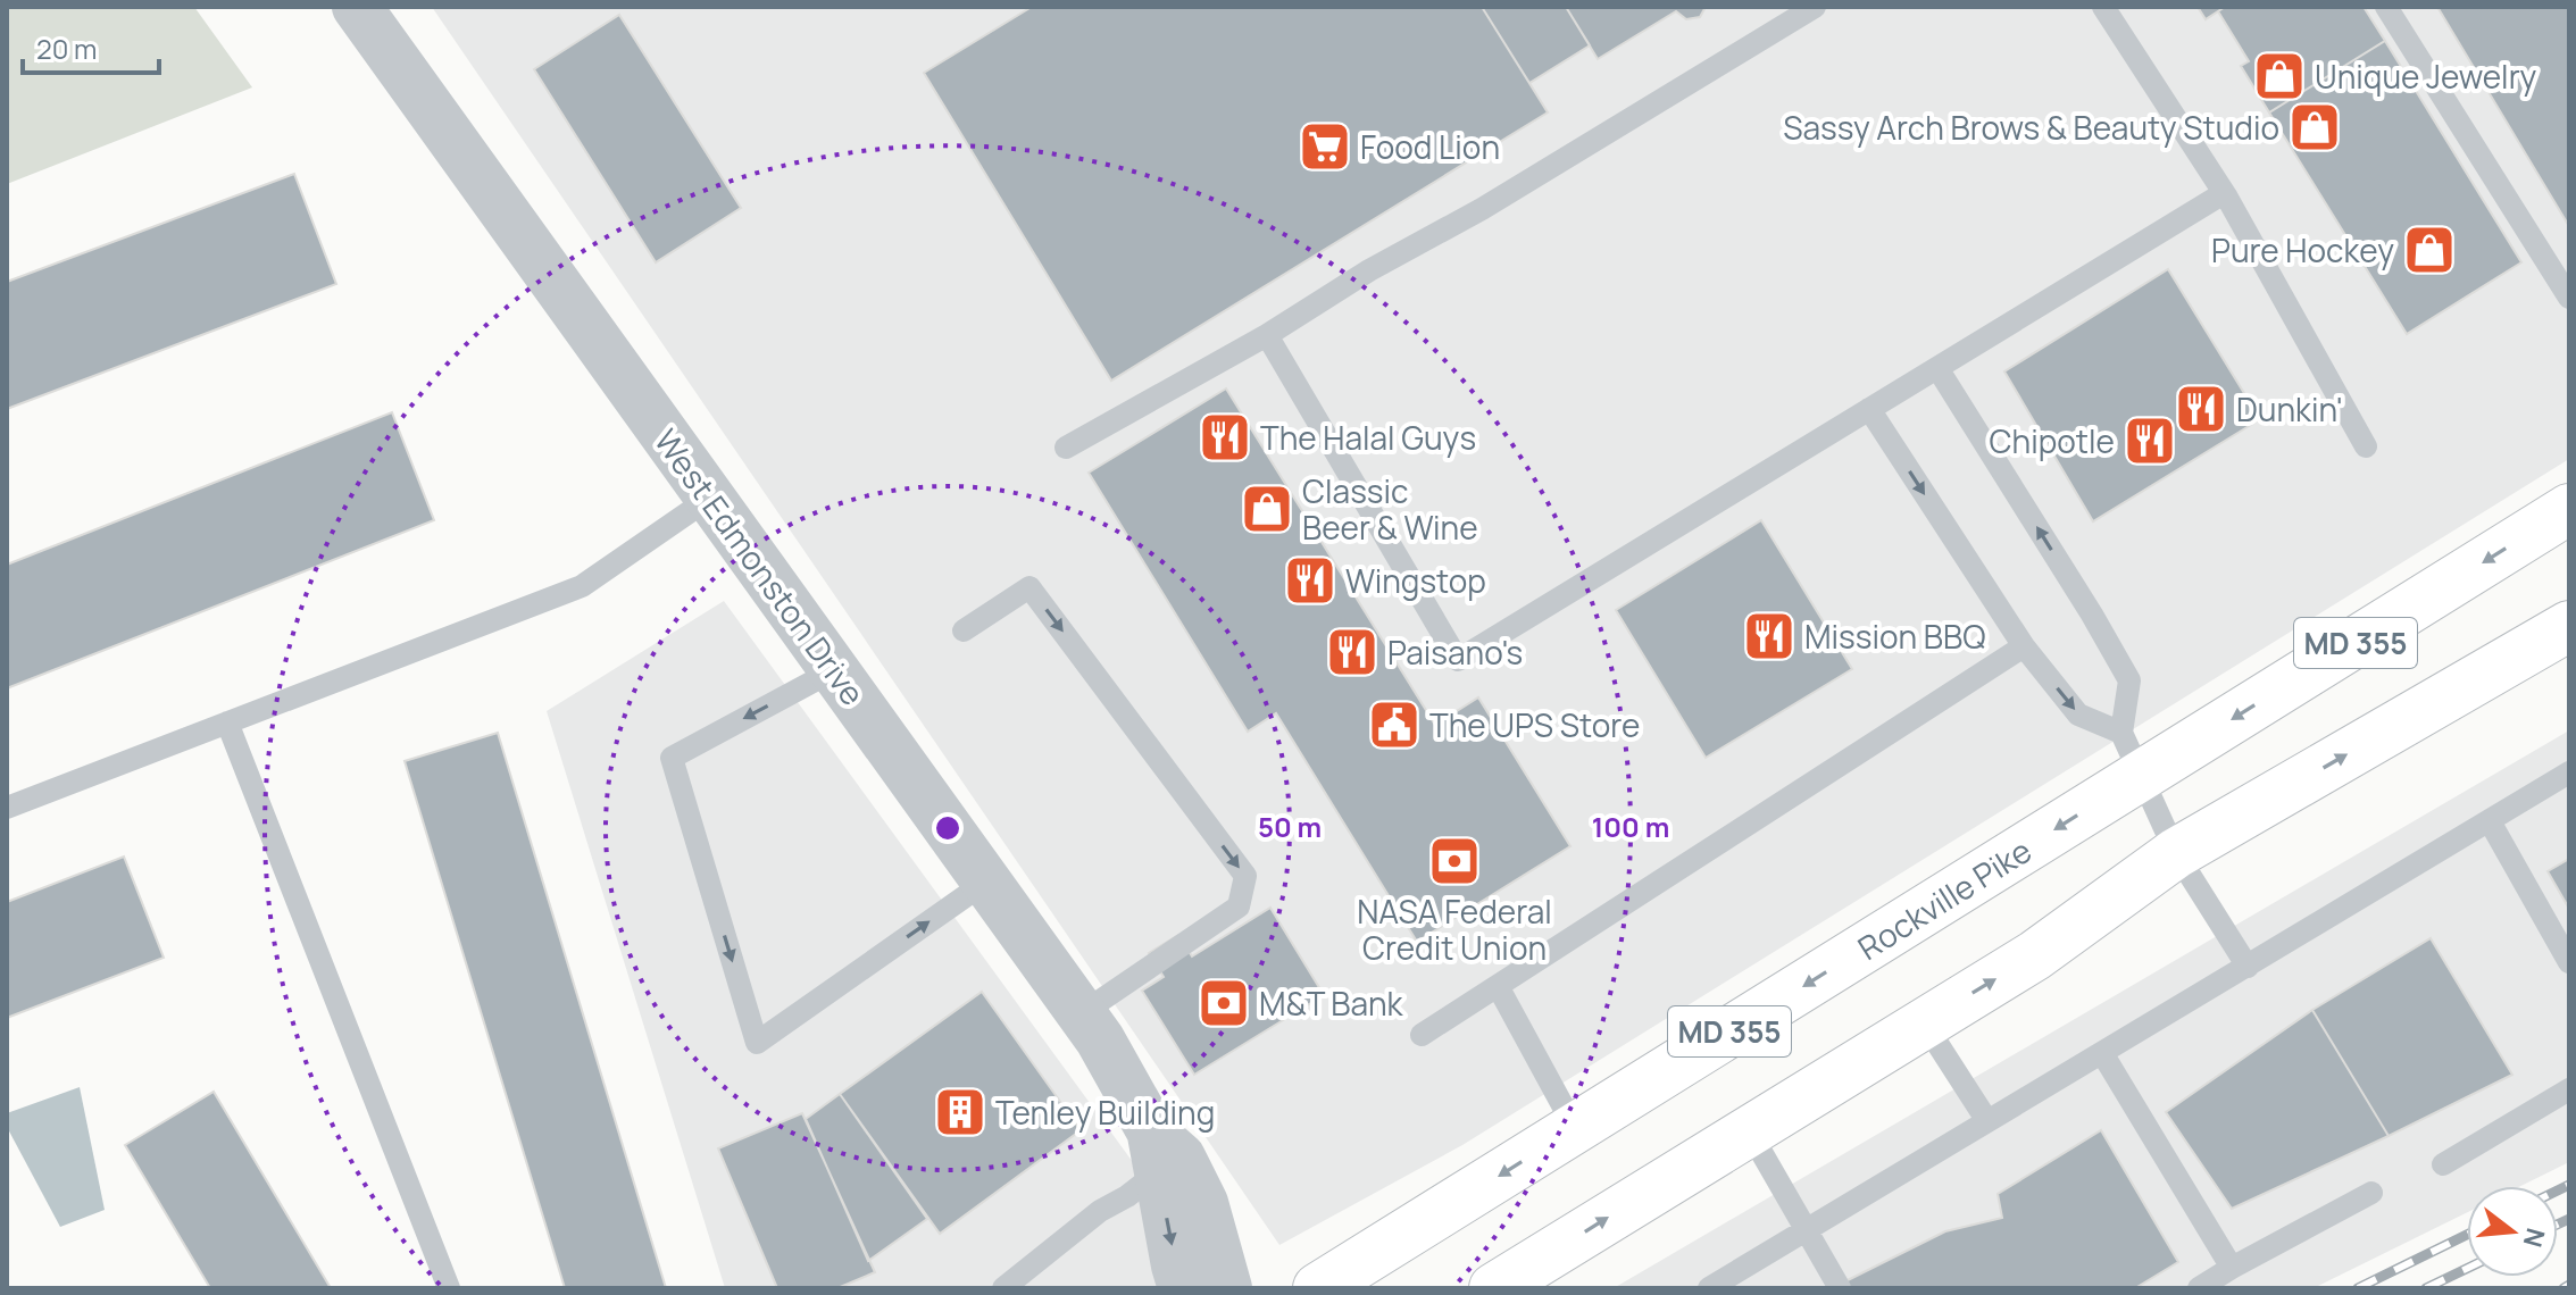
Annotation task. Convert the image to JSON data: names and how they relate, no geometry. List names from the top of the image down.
{
  "streets": {
    "main road": ["MD 355", "Rockville Pike"],
    "street": ["West Edmonston Drive"]
  },
  "places": {
    "shop": [
      "Unique Jewelry",
      "Sassy Arch Brows & Beauty Studio",
      "Pure Hockey",
      "Classic Beer & Wine"
    ],
    "supermarket": ["Food Lion"],
    "restaurant": [
      "Dunkin'",
      "The Halal Guys",
      "Chipotle",
      "Wingstop",
      "Mission BBQ",
      "Paisano's"
    ],
    "public building": ["The UPS Store"],
    "bank": ["NASA Federal Credit Union", "M&T Bank"],
    "building": ["Tenley Building"]
  },
  "scale_bar": "20 m",
  "north": "right",
  "rings": ["50 m", "100 m"]
}
